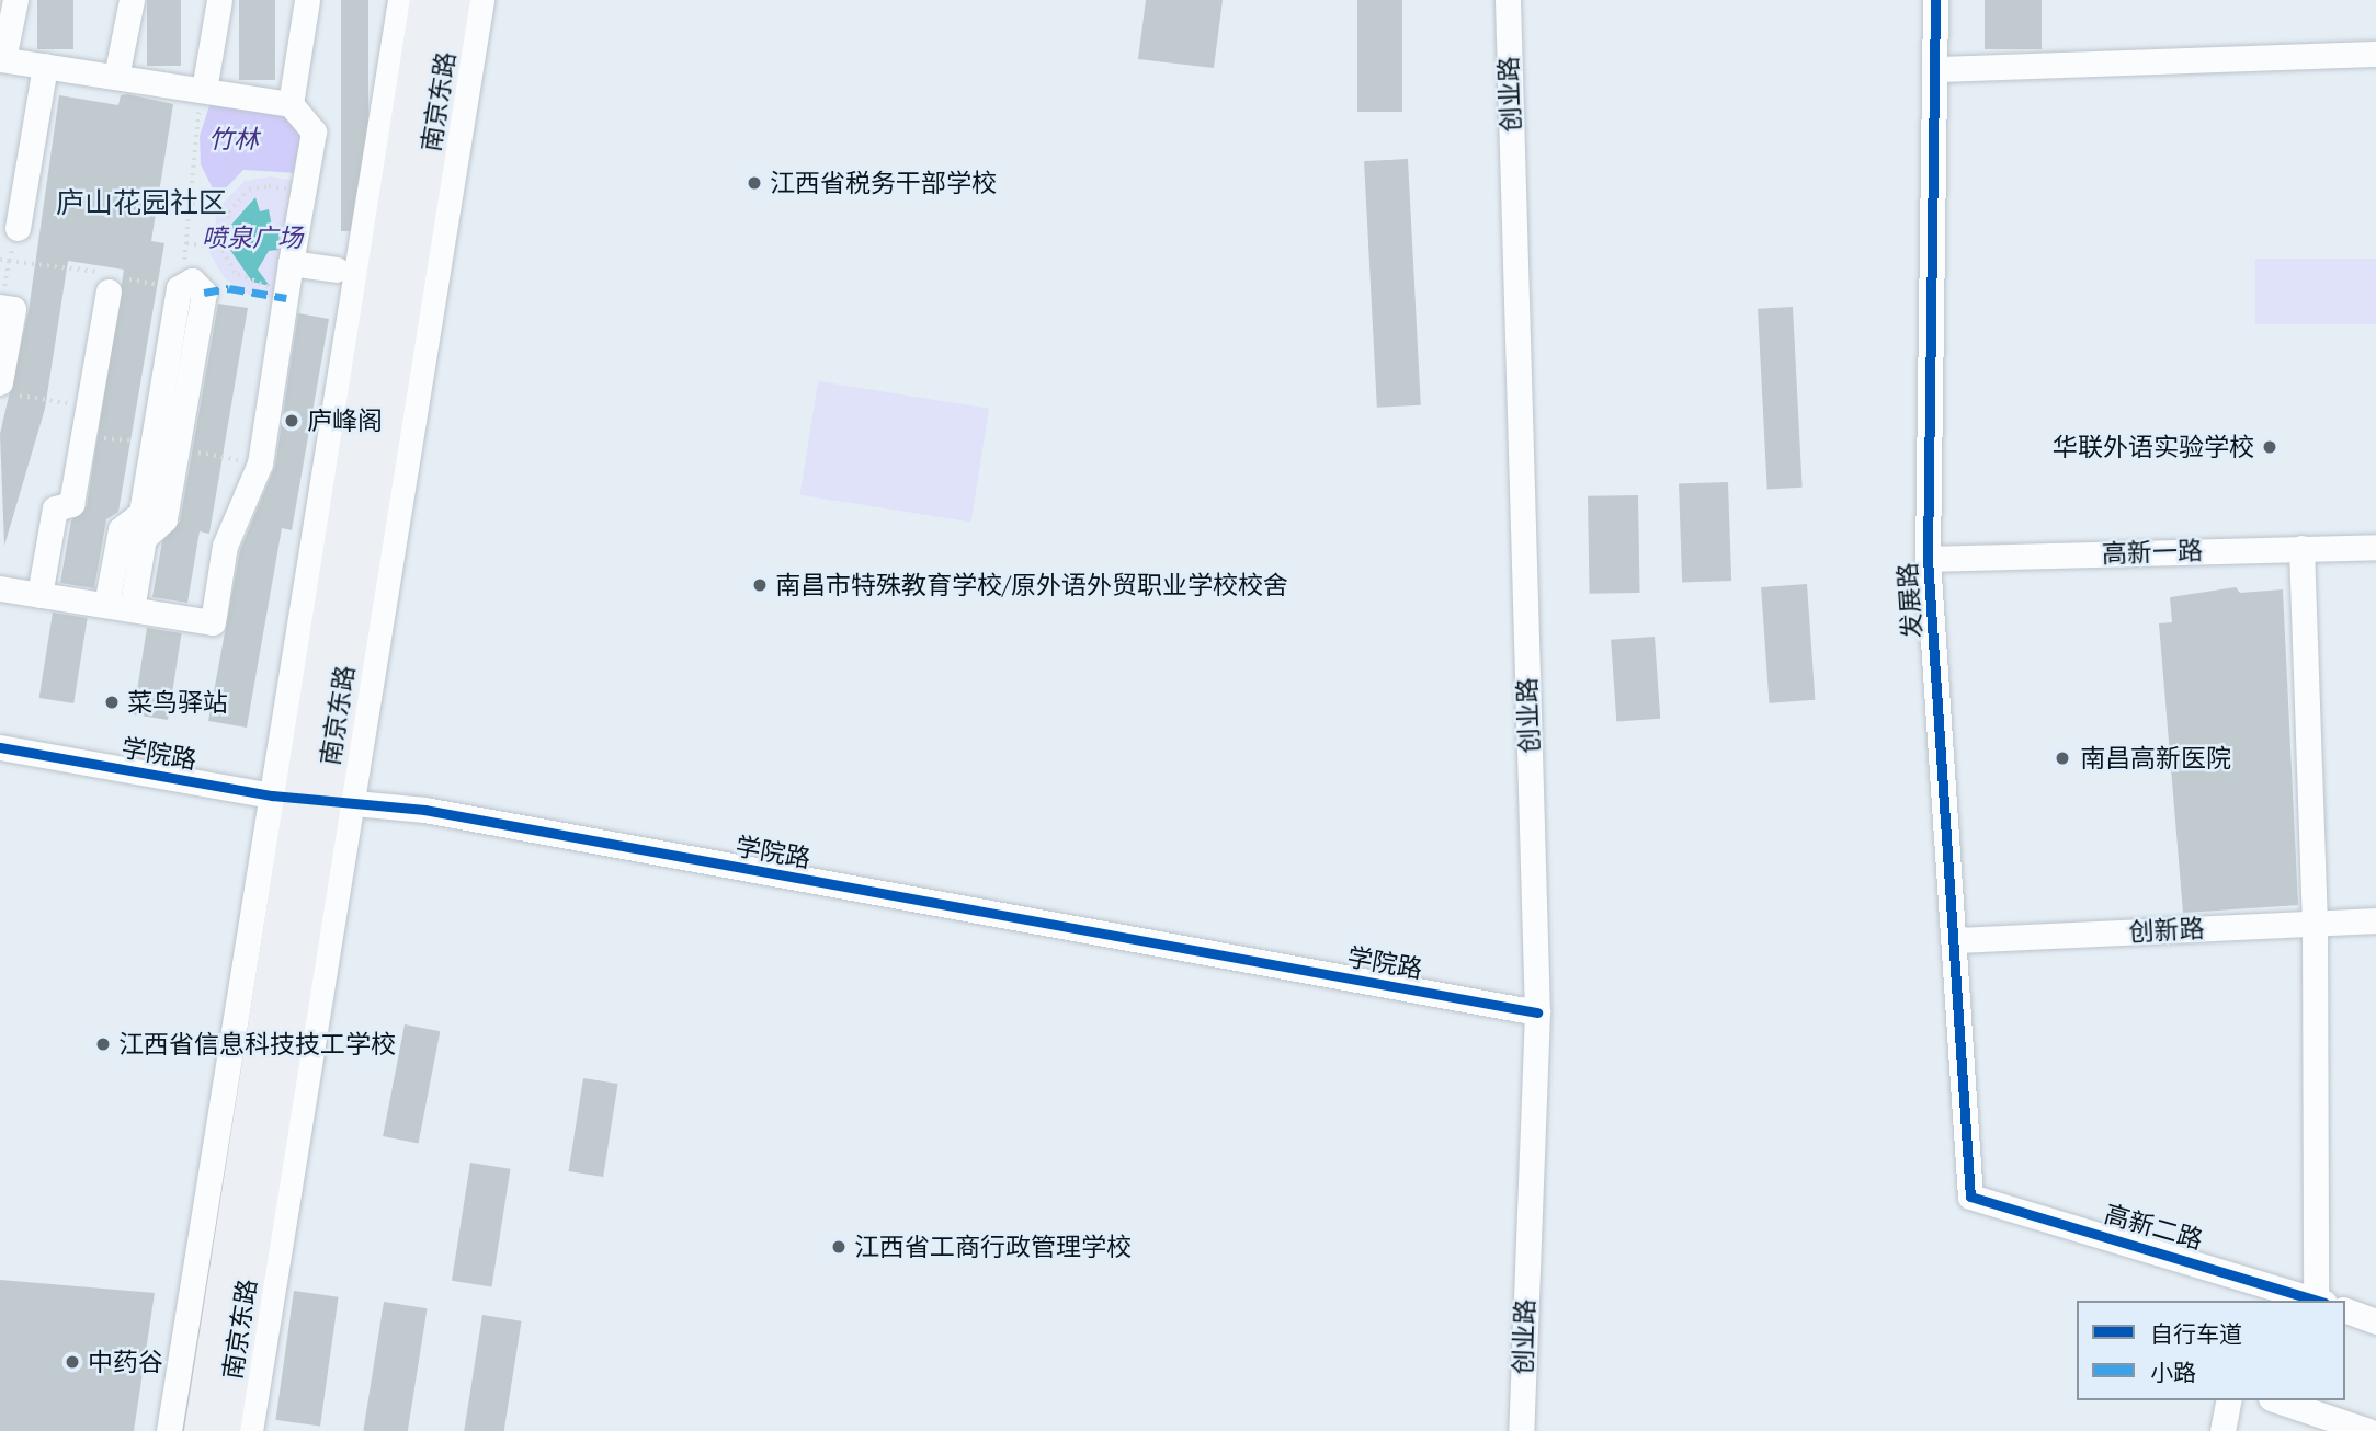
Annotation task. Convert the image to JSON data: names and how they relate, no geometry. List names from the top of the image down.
{
  "streets": {
    "main road": ["南京东路"],
    "street": [
      "创业路",
      "高新一路",
      "发展路",
      "学院路",
      "创新路",
      "高新二路"
    ]
  },
  "crossings": [
    ["创业路", "学院路"],
    ["南京东路", "学院路"],
    ["高新一路", "发展路"],
    ["发展路", "创新路"],
    ["发展路", "高新二路"]
  ],
  "districts": ["庐山花园社区"],
  "parks": ["竹林", "喷泉广场"],
  "places": [
    "江西省税务干部学校",
    "庐峰阁",
    "华联外语实验学校",
    "南昌市特殊教育学校/原外语外贸职业学校校舍",
    "菜鸟驿站",
    "南昌高新医院",
    "江西省信息科技技工学校",
    "江西省工商行政管理学校",
    "中药谷"
  ],
  "legend": ["自行车道", "小路"]
}
